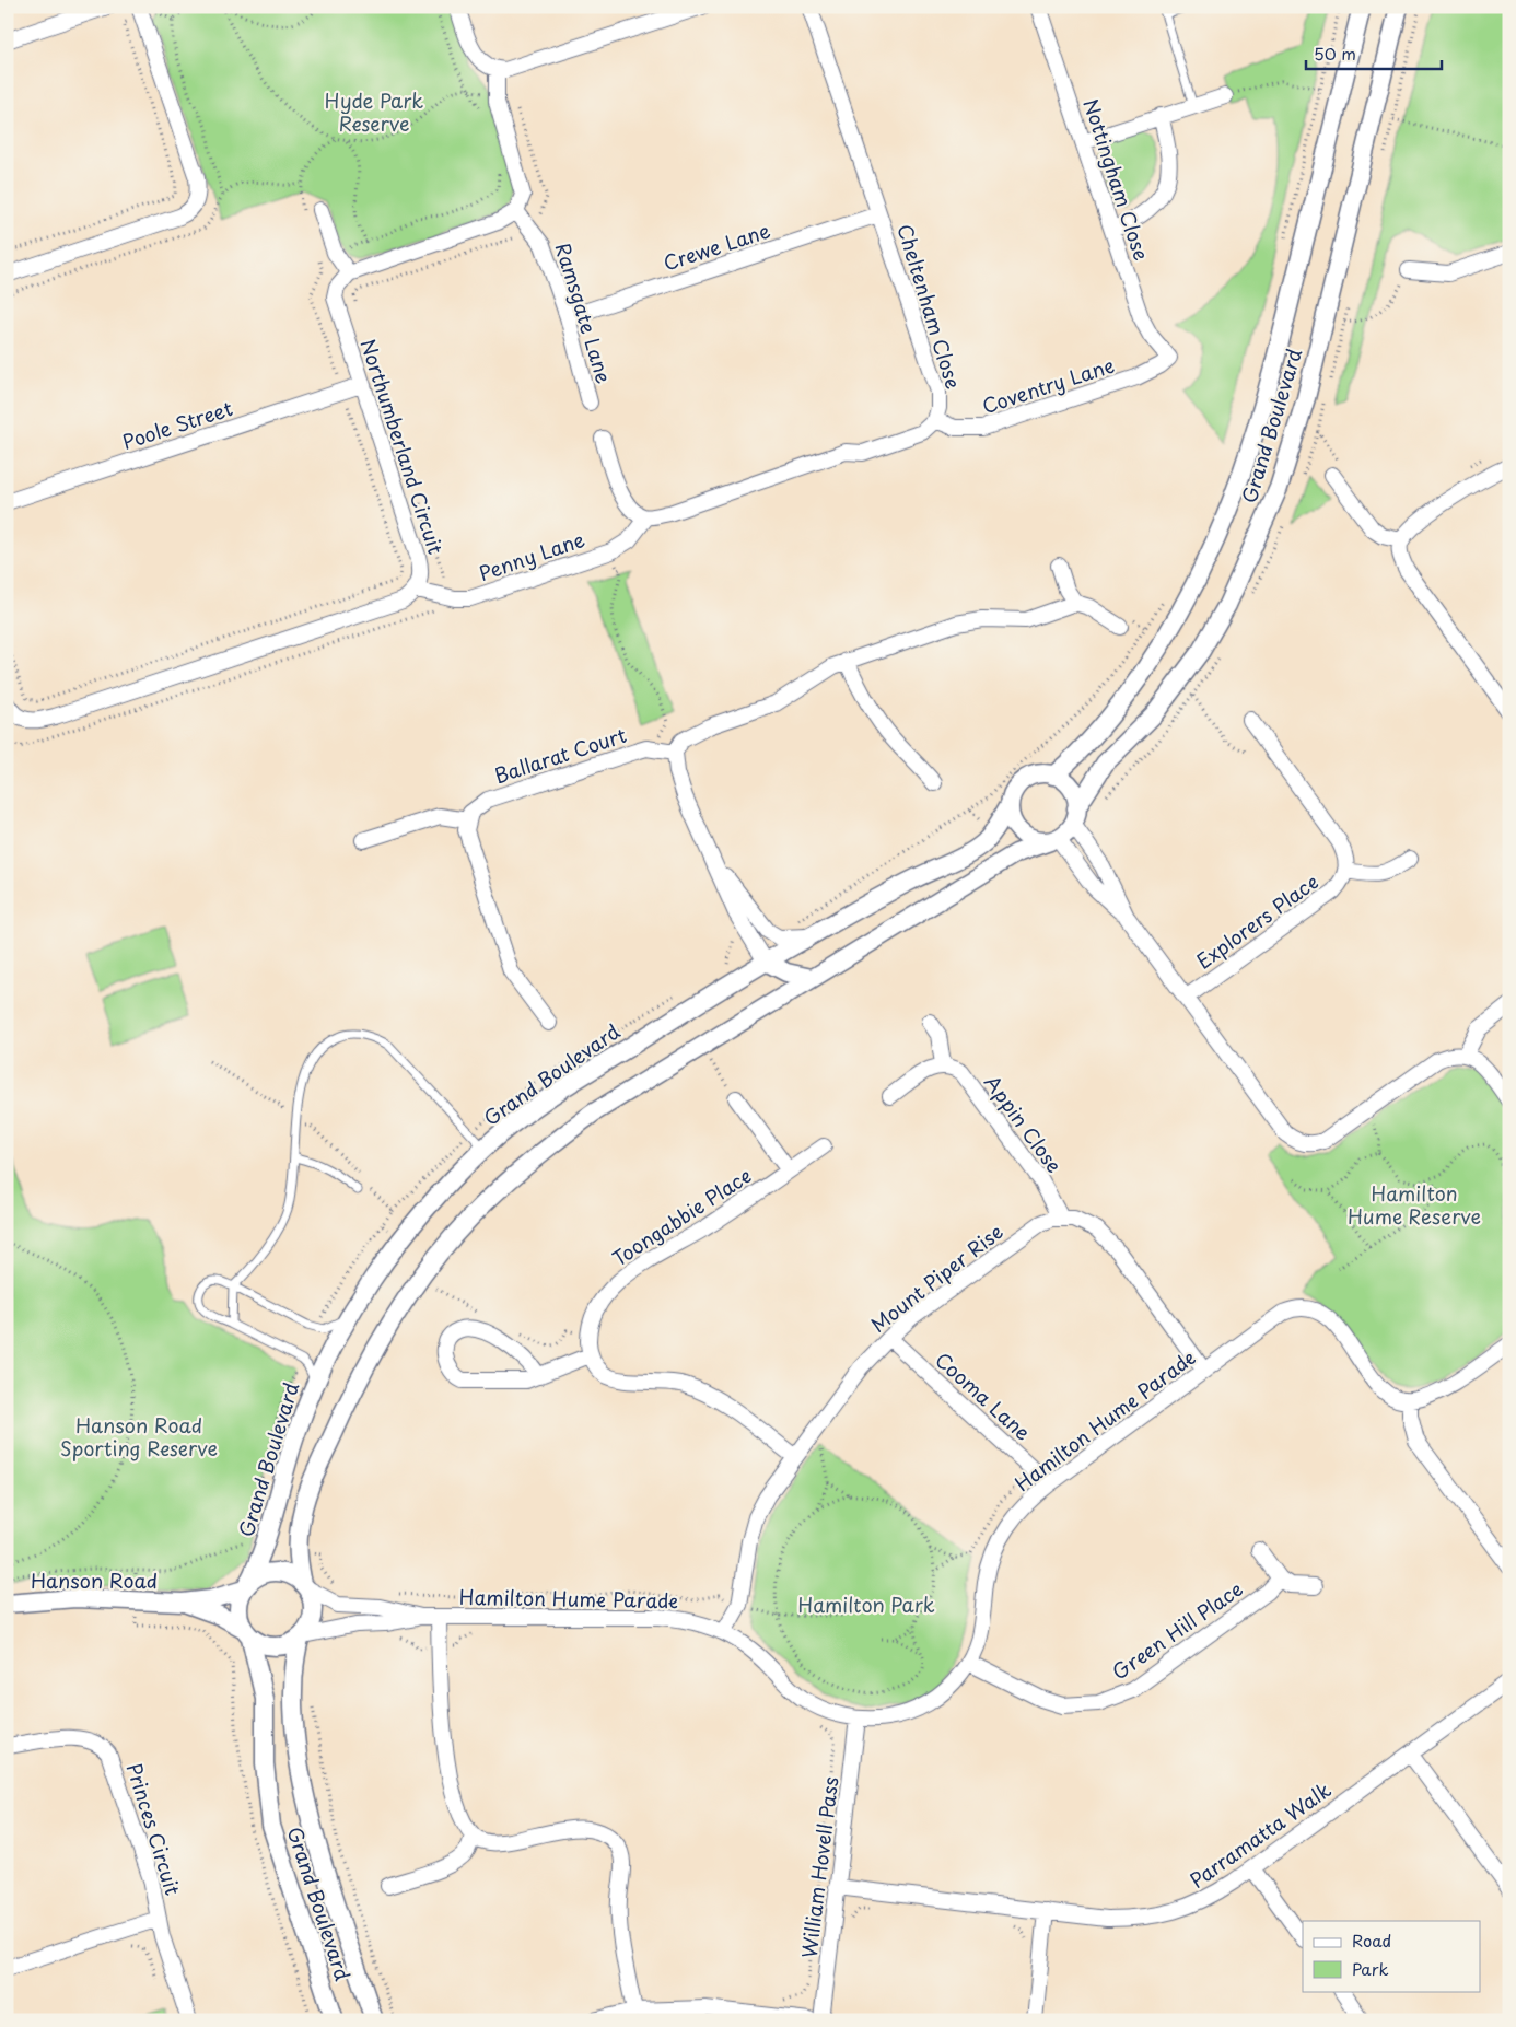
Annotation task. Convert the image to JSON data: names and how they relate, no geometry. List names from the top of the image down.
{
  "streets": {
    "street": [
      "Nottingham Close",
      "Crewe Lane",
      "Cheltenham Close",
      "Ramsgate Lane",
      "Coventry Lane",
      "Poole Street",
      "Grand Boulevard",
      "Northumberland Circuit",
      "Penny Lane",
      "Ballarat Court",
      "Explorers Place",
      "Appin Close",
      "Toongabbie Place",
      "Mount Piper Rise",
      "Cooma Lane",
      "Hamilton Hume Parade",
      "Hanson Road",
      "Green Hill Place",
      "Princes Circuit",
      "Parramatta Walk",
      "William Hovell Pass"
    ]
  },
  "crossings": [
    ["Nottingham Close", "Coventry Lane"],
    ["Crewe Lane", "Cheltenham Close"],
    ["Crewe Lane", "Ramsgate Lane"],
    ["Cheltenham Close", "Coventry Lane"],
    ["Poole Street", "Northumberland Circuit"],
    ["Grand Boulevard", "Hamilton Hume Parade"],
    ["Grand Boulevard", "Hanson Road"],
    ["Northumberland Circuit", "Penny Lane"],
    ["Appin Close", "Mount Piper Rise"],
    ["Mount Piper Rise", "Cooma Lane"],
    ["Mount Piper Rise", "Hamilton Hume Parade"],
    ["Cooma Lane", "Hamilton Hume Parade"],
    ["Hamilton Hume Parade", "Hanson Road"],
    ["Hamilton Hume Parade", "Green Hill Place"],
    ["Hamilton Hume Parade", "William Hovell Pass"],
    ["Parramatta Walk", "William Hovell Pass"]
  ],
  "parks": [
    "Hyde Park Reserve",
    "Hamilton Hume Reserve",
    "Hanson Road Sporting Reserve",
    "Hamilton Park"
  ],
  "legend": ["Road", "Park"],
  "scale_bar": "50 m"
}
